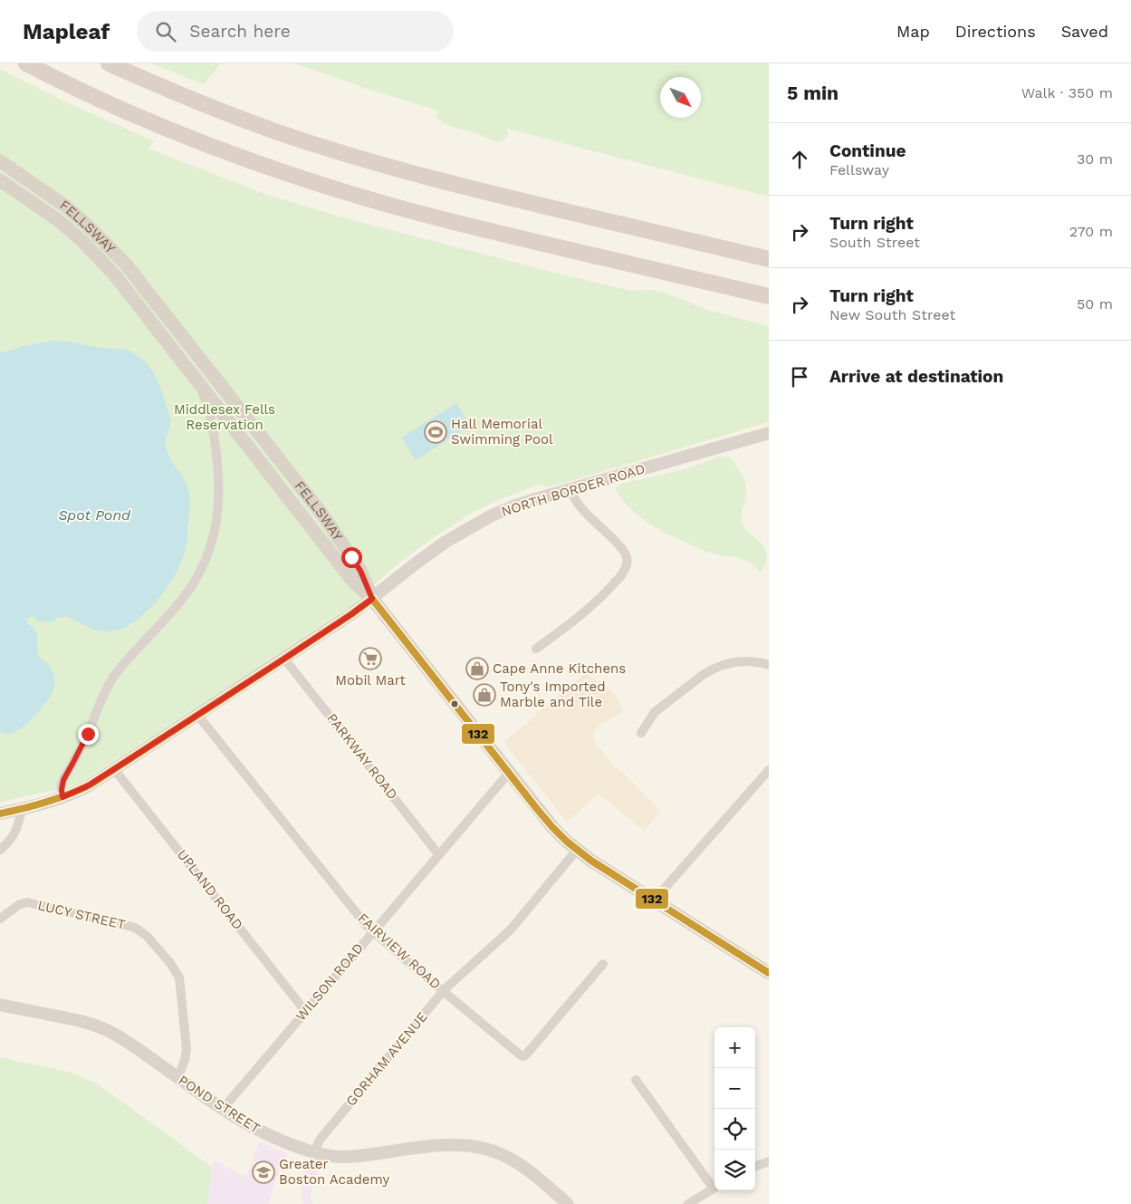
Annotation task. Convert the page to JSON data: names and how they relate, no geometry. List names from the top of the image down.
{
  "streets": {
    "main road": ["FELLSWAY", "NORTH BORDER ROAD", "POND STREET"],
    "street": [
      "PARKWAY ROAD",
      "UPLAND ROAD",
      "LUCY STREET",
      "FAIRVIEW ROAD",
      "WILSON ROAD",
      "GORHAM AVENUE"
    ]
  },
  "crossings": [
    ["FELLSWAY", "NORTH BORDER ROAD"],
    ["NORTH BORDER ROAD", "PARKWAY ROAD"],
    ["NORTH BORDER ROAD", "UPLAND ROAD"],
    ["NORTH BORDER ROAD", "FAIRVIEW ROAD"],
    ["PARKWAY ROAD", "WILSON ROAD"],
    ["UPLAND ROAD", "WILSON ROAD"],
    ["LUCY STREET", "POND STREET"],
    ["FAIRVIEW ROAD", "WILSON ROAD"],
    ["FAIRVIEW ROAD", "GORHAM AVENUE"],
    ["WILSON ROAD", "POND STREET"],
    ["GORHAM AVENUE", "POND STREET"]
  ],
  "water": ["Spot Pond"],
  "parks": ["Middlesex Fells Reservation"],
  "places": {
    "sports": ["Hall Memorial Swimming Pool"],
    "supermarket": ["Mobil Mart"],
    "shop": ["Cape Anne Kitchens", "Tony's Imported Marble and Tile"],
    "school or university": ["Greater Boston Academy"]
  },
  "lines": ["transit line 132"],
  "north": "bottom right",
  "page": {
    "header": "Mapleaf",
    "search": "Search here",
    "nav": ["Map", "Directions", "Saved"],
    "heading": ["5 min", "Walk · 350 m"],
    "list": [
      ["Continue", "Fellsway", "30 m"],
      ["Turn right", "South Street", "270 m"],
      ["Turn right", "New South Street", "50 m"],
      "Arrive at destination"
    ],
    "map_buttons": ["+", "−"]
  }
}
